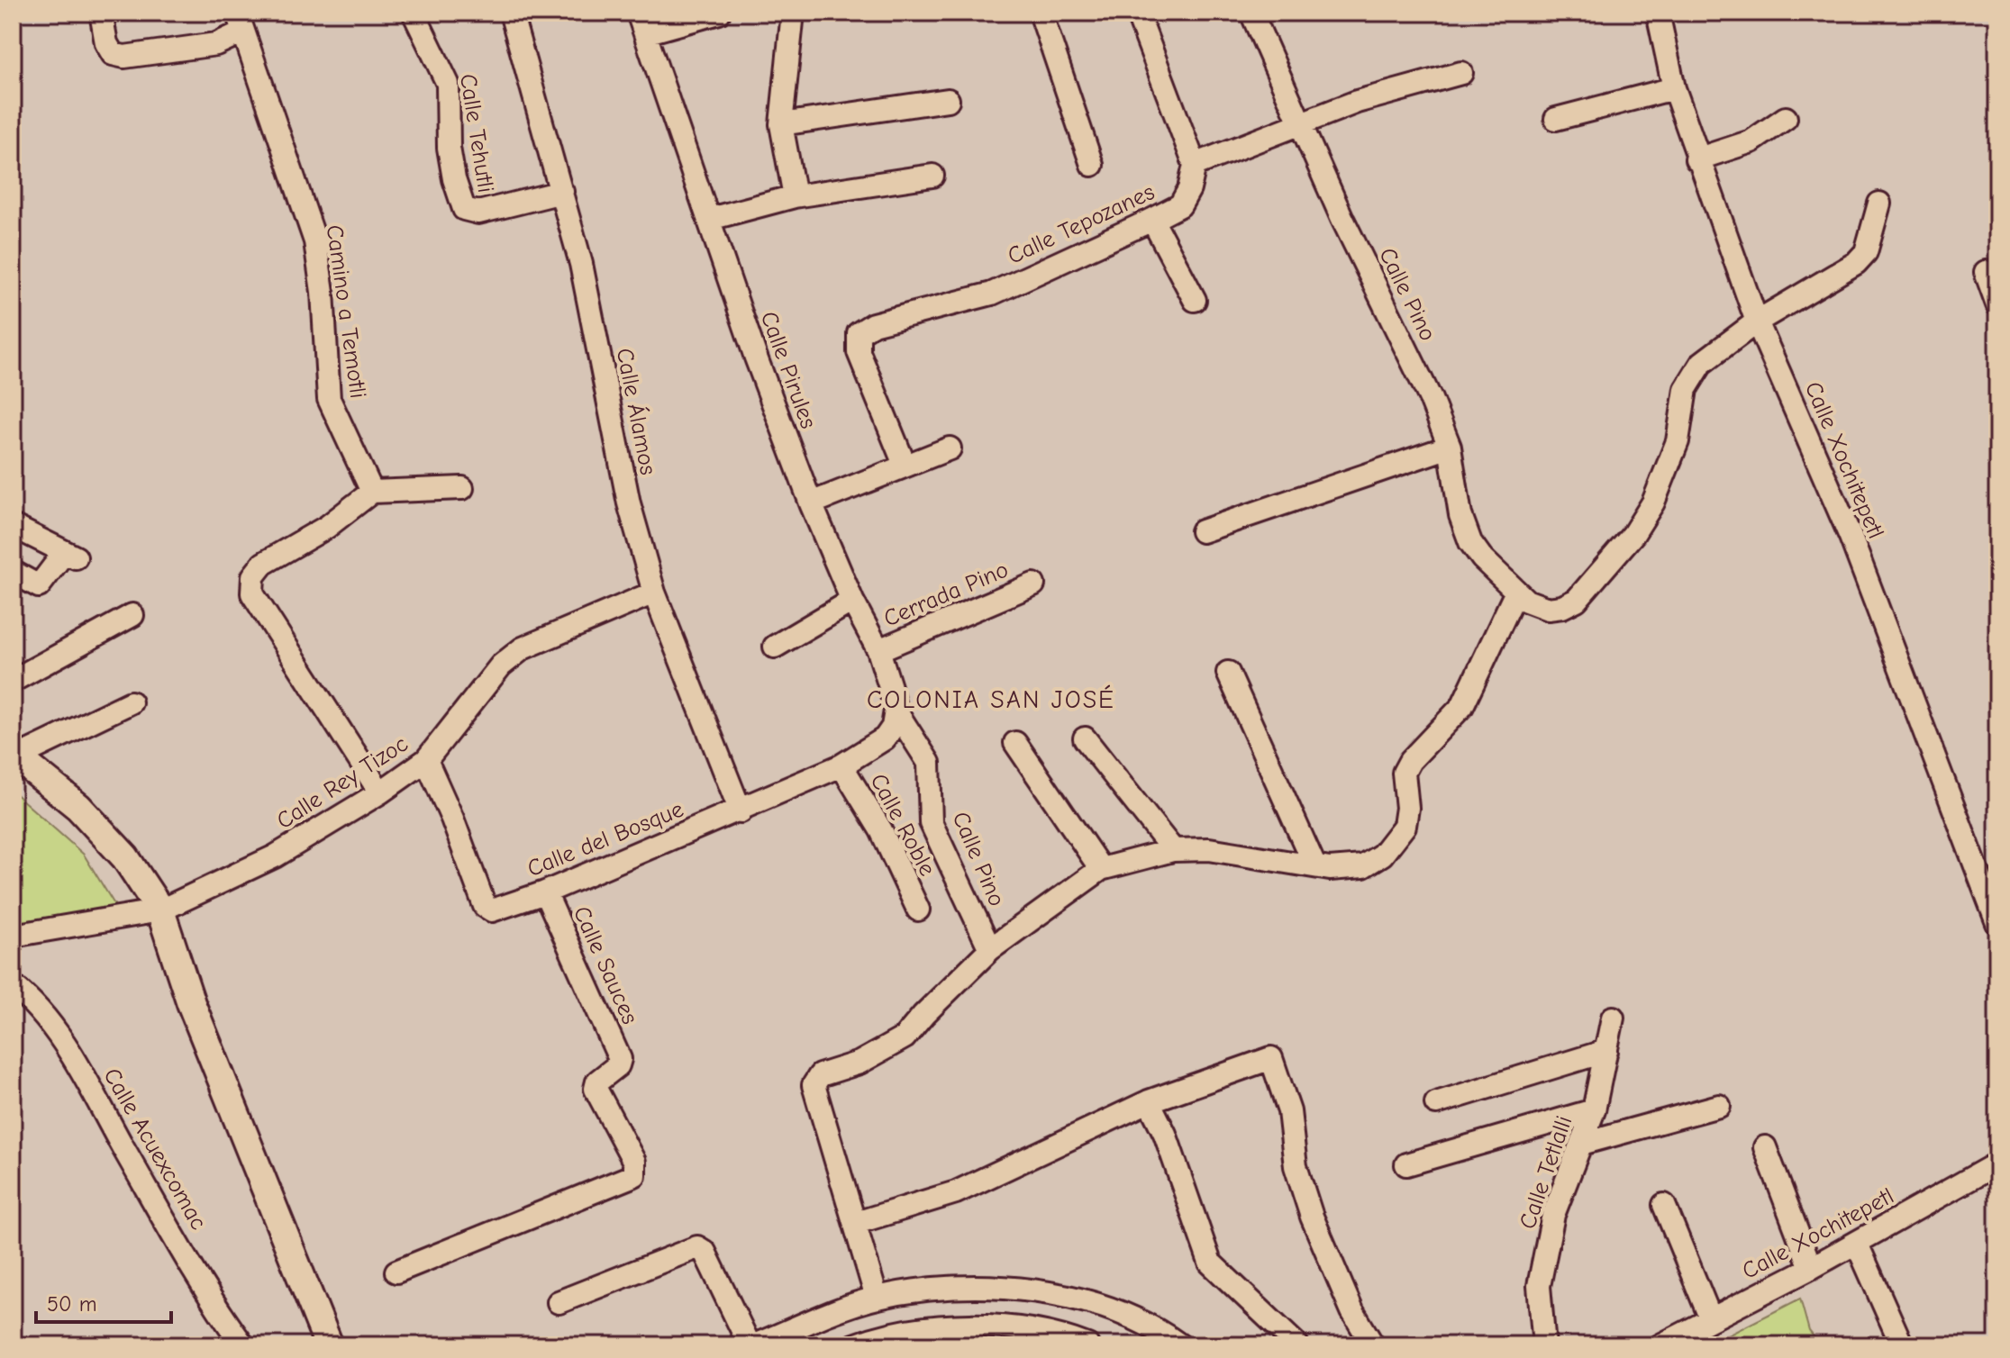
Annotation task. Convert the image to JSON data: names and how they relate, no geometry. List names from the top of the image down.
{
  "streets": {
    "street": [
      "Calle Tehutli",
      "Calle Tepozanes",
      "Calle Pino",
      "Camino a Temotli",
      "Calle Pirules",
      "Calle Álamos",
      "Calle Xochitepetl",
      "Cerrada Pino",
      "Calle Rey Tizoc",
      "Calle Roble",
      "Calle del Bosque",
      "Calle Sauces",
      "Calle Acuexcomac",
      "Calle Tetlalli"
    ]
  },
  "crossings": [
    ["Calle Tehutli", "Calle Álamos"],
    ["Calle Pino", "Calle Pirules"],
    ["Calle Pino", "Calle del Bosque"],
    ["Calle Pirules", "Cerrada Pino"],
    ["Calle Pirules", "Calle del Bosque"],
    ["Calle Álamos", "Calle Rey Tizoc"],
    ["Calle Álamos", "Calle del Bosque"],
    ["Calle Rey Tizoc", "Calle del Bosque"],
    ["Calle Roble", "Calle del Bosque"],
    ["Calle del Bosque", "Calle Sauces"]
  ],
  "districts": ["COLONIA SAN JOSÉ"],
  "scale_bar": "50 m"
}
